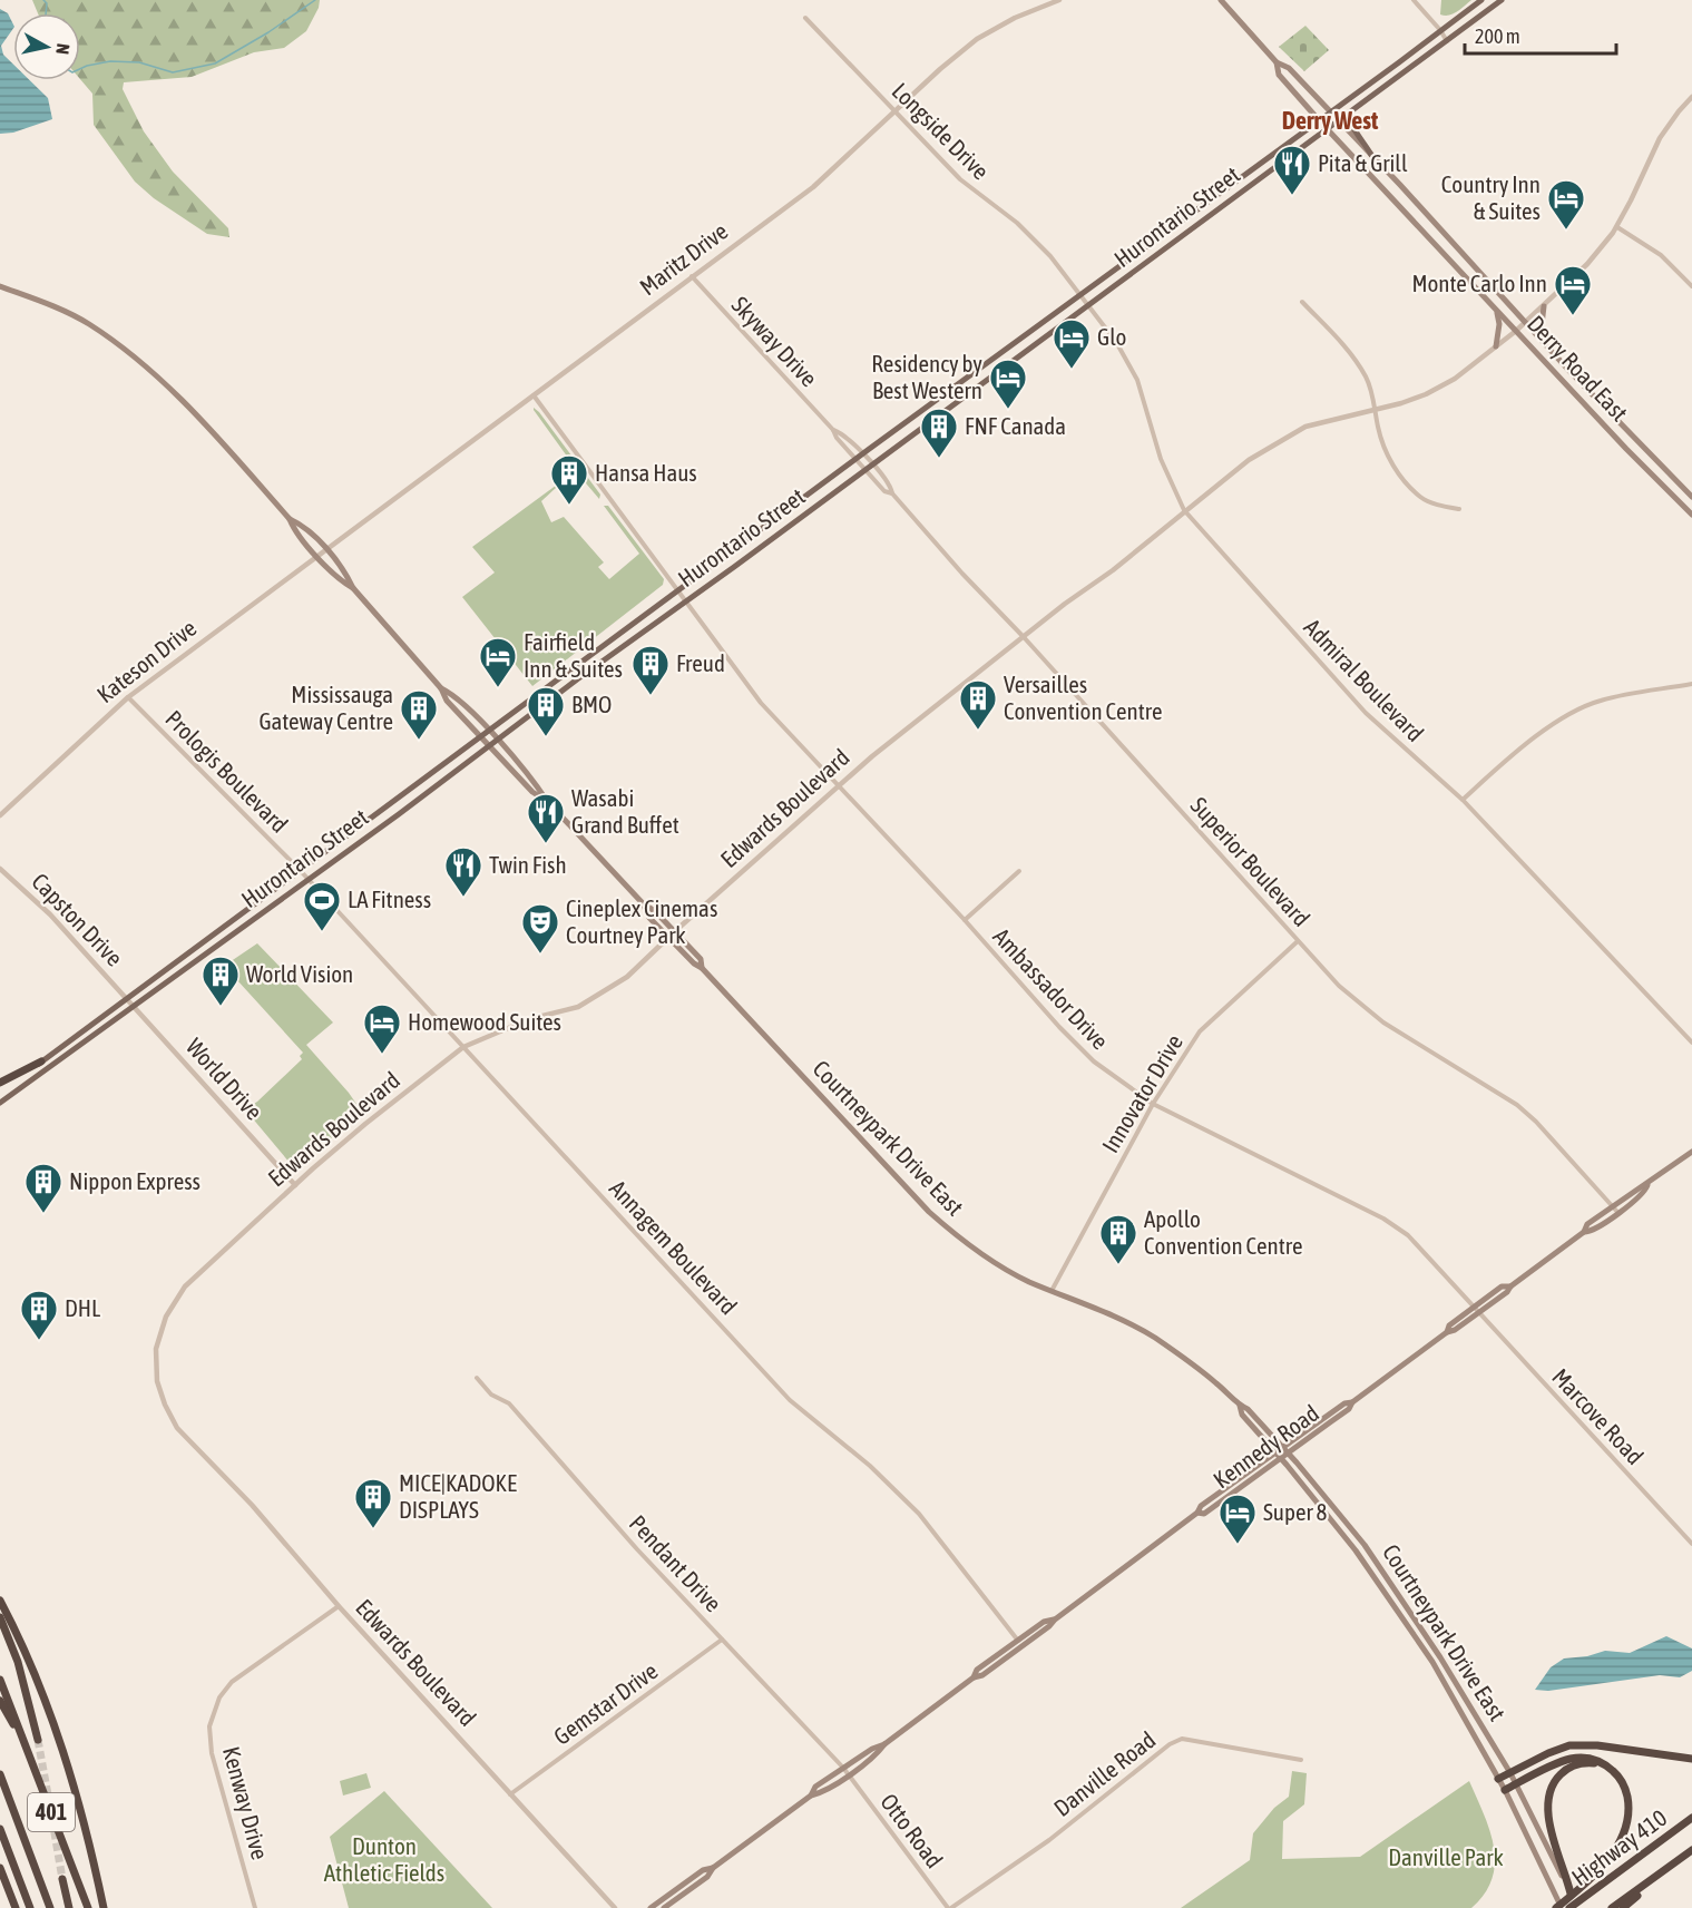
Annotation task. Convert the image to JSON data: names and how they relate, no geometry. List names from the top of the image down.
{
  "streets": {
    "highway": ["401", "Highway 410"],
    "main road": [
      "Hurontario Street",
      "Derry Road East",
      "Courtneypark Drive East",
      "Kennedy Road"
    ],
    "street": [
      "Longside Drive",
      "Maritz Drive",
      "Skyway Drive",
      "Kateson Drive",
      "Admiral Boulevard",
      "Prologis Boulevard",
      "Edwards Boulevard",
      "Superior Boulevard",
      "Capston Drive",
      "Ambassador Drive",
      "World Drive",
      "Innovator Drive",
      "Annagem Boulevard",
      "Marcove Road",
      "Pendant Drive",
      "Gemstar Drive",
      "Danville Road",
      "Kenway Drive",
      "Otto Road"
    ]
  },
  "crossings": [
    ["Longside Drive", "Hurontario Street"],
    ["Longside Drive", "Maritz Drive"],
    ["Longside Drive", "Admiral Boulevard"],
    ["Hurontario Street", "Skyway Drive"],
    ["Hurontario Street", "Derry Road East"],
    ["Hurontario Street", "Admiral Boulevard"],
    ["Hurontario Street", "Prologis Boulevard"],
    ["Hurontario Street", "Superior Boulevard"],
    ["Hurontario Street", "Capston Drive"],
    ["Hurontario Street", "Ambassador Drive"],
    ["Hurontario Street", "World Drive"],
    ["Hurontario Street", "Courtneypark Drive East"],
    ["Hurontario Street", "Annagem Boulevard"],
    ["Maritz Drive", "Skyway Drive"],
    ["Maritz Drive", "Kateson Drive"],
    ["Maritz Drive", "Ambassador Drive"],
    ["Skyway Drive", "Superior Boulevard"],
    ["Derry Road East", "Edwards Boulevard"],
    ["Kateson Drive", "Prologis Boulevard"],
    ["Admiral Boulevard", "Edwards Boulevard"],
    ["Prologis Boulevard", "Annagem Boulevard"],
    ["Edwards Boulevard", "Superior Boulevard"],
    ["Edwards Boulevard", "Ambassador Drive"],
    ["Edwards Boulevard", "World Drive"],
    ["Edwards Boulevard", "Courtneypark Drive East"],
    ["Edwards Boulevard", "Annagem Boulevard"],
    ["Edwards Boulevard", "Gemstar Drive"],
    ["Edwards Boulevard", "Kenway Drive"],
    ["Superior Boulevard", "Innovator Drive"],
    ["Superior Boulevard", "Kennedy Road"],
    ["Capston Drive", "World Drive"],
    ["Ambassador Drive", "Innovator Drive"],
    ["Ambassador Drive", "Marcove Road"],
    ["Ambassador Drive", "Kennedy Road"],
    ["Innovator Drive", "Courtneypark Drive East"],
    ["Courtneypark Drive East", "Kennedy Road"],
    ["Annagem Boulevard", "Kennedy Road"],
    ["Marcove Road", "Kennedy Road"],
    ["Kennedy Road", "Pendant Drive"],
    ["Kennedy Road", "Otto Road"],
    ["Pendant Drive", "Gemstar Drive"],
    ["Pendant Drive", "Otto Road"],
    ["Danville Road", "Otto Road"]
  ],
  "districts": ["Derry West"],
  "parks": ["Dunton Athletic Fields", "Danville Park"],
  "places": {
    "restaurant": ["Pita & Grill", "Wasabi Grand Buffet", "Twin Fish"],
    "hotel": [
      "Country Inn & Suites",
      "Monte Carlo Inn",
      "Glo",
      "Residency by Best Western",
      "Fairfield Inn & Suites",
      "Homewood Suites",
      "Super 8"
    ],
    "building": [
      "FNF Canada",
      "Hansa Haus",
      "Freud",
      "Versailles Convention Centre",
      "BMO",
      "Mississauga Gateway Centre",
      "World Vision",
      "Nippon Express",
      "Apollo Convention Centre",
      "DHL",
      "MICE|KADOKE DISPLAYS"
    ],
    "sports": ["LA Fitness"],
    "theatre": ["Cineplex Cinemas Courtney Park"]
  },
  "scale_bar": "200 m",
  "north": "right"
}
